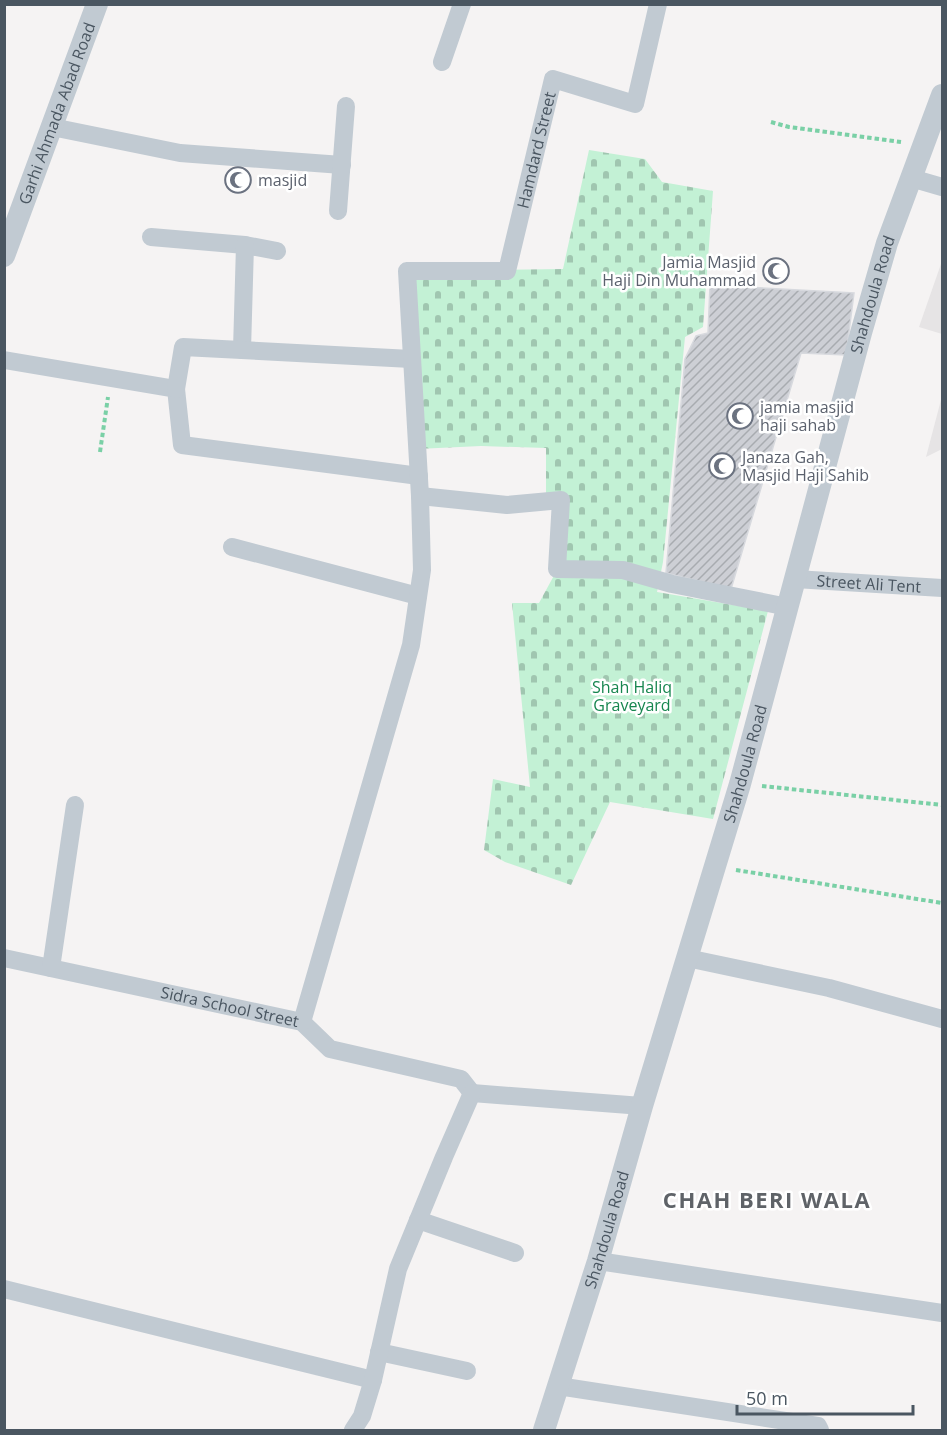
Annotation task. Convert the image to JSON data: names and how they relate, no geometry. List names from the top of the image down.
{
  "streets": {
    "street": [
      "Garhi Ahmada Abad Road",
      "Hamdard Street",
      "Shahdoula Road",
      "Street Ali Tent",
      "Sidra School Street"
    ]
  },
  "crossings": [
    ["Shahdoula Road", "Street Ali Tent"]
  ],
  "districts": ["CHAH BERI WALA"],
  "parks": ["Shah Haliq Graveyard"],
  "places": {
    "mosque": [
      "masjid",
      "Jamia Masjid Haji Din Muhammad",
      "jamia masjid haji sahab",
      "Janaza Gah, Masjid Haji Sahib"
    ]
  },
  "scale_bar": "50 m"
}
